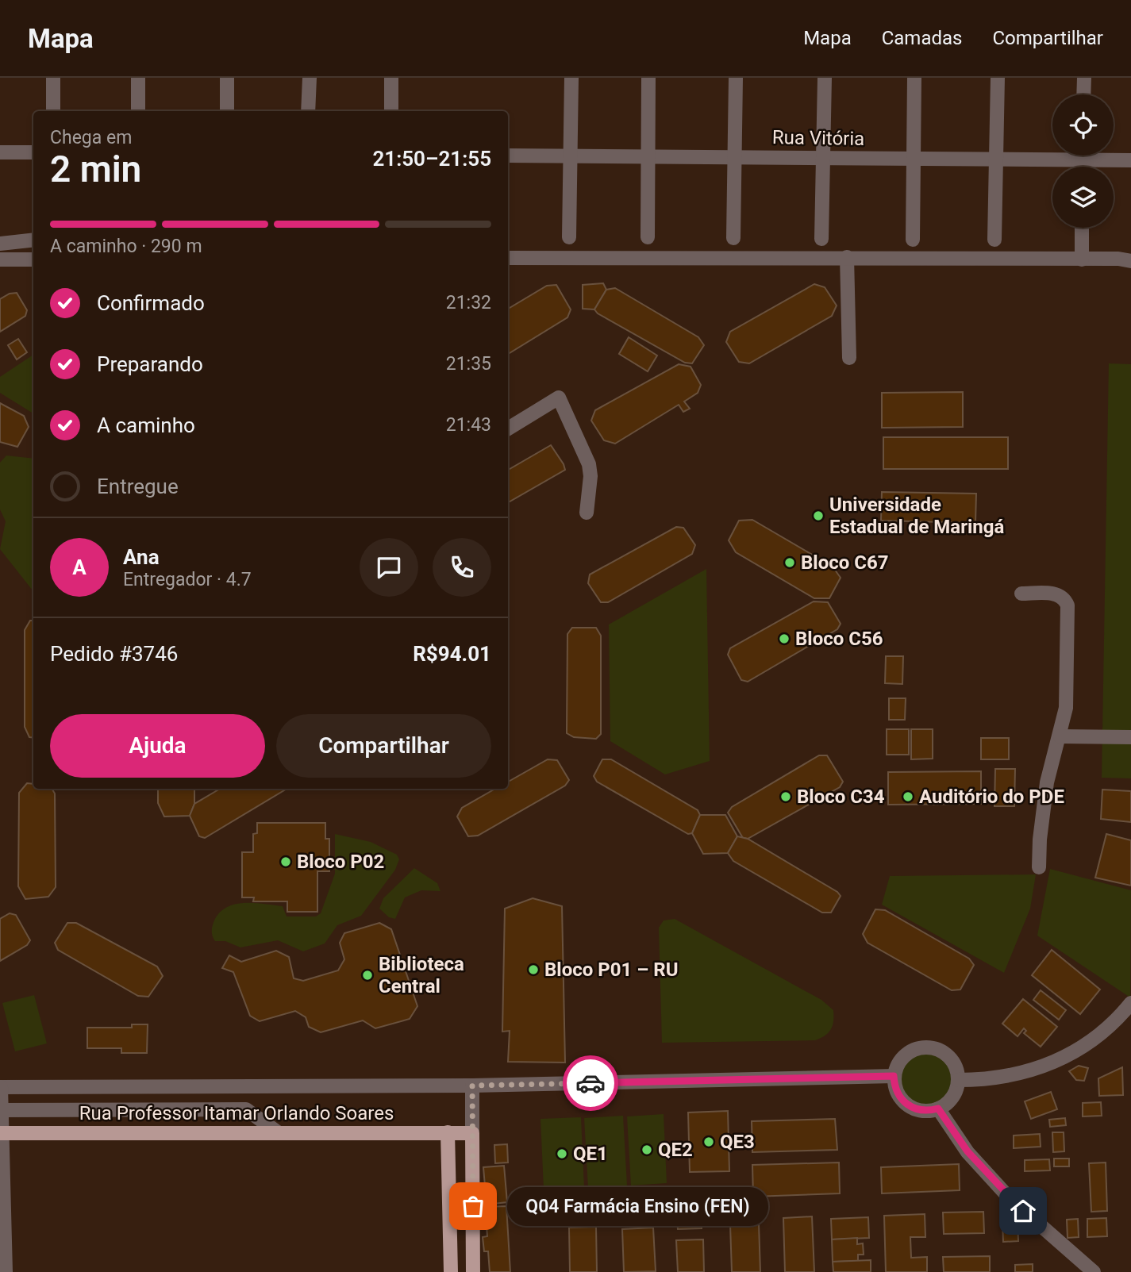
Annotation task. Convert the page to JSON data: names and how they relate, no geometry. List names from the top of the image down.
{
  "streets": {
    "main road": ["Rua Professor Itamar Orlando Soares"],
    "street": ["Rua Vitória"]
  },
  "places": [
    "Universidade Estadual de Maringá",
    "Bloco C67",
    "Bloco C56",
    "Bloco C34",
    "Auditório do PDE",
    "Bloco P02",
    "Bloco P01 – RU",
    "Biblioteca Central",
    "QE3",
    "QE2",
    "QE1",
    "Q04 Farmácia Ensino (FEN)"
  ],
  "page": {
    "header": "Mapa",
    "nav": ["Mapa", "Camadas", "Compartilhar"],
    "heading": ["2 min", "Chega em", "21:50–21:55"],
    "panel": [
      "Ana",
      "Entregador · 4.7",
      "Pedido #3746",
      "R$94.01"
    ],
    "bar": "A caminho · 290 m",
    "list": [
      ["Confirmado", "21:32"],
      ["Preparando", "21:35"],
      ["A caminho", "21:43"],
      "Entregue"
    ],
    "round": "A",
    "buttons": ["Ajuda", "Compartilhar"],
    "bubble": "Q04 Farmácia Ensino (FEN)"
  }
}
